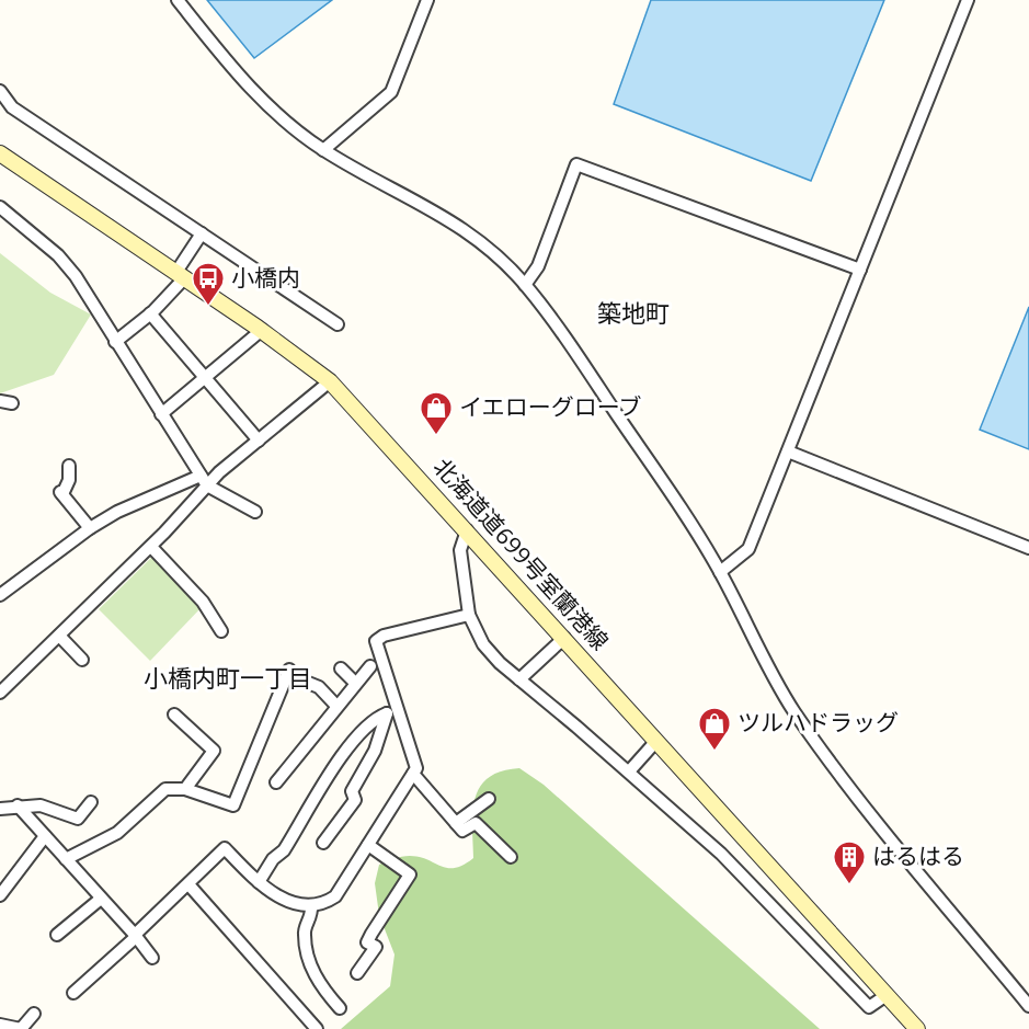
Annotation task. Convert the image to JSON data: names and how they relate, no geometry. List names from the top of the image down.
{
  "streets": {
    "main road": ["北海道道699号室蘭港線"]
  },
  "districts": ["築地町", "小橋内町一丁目"],
  "places": {
    "bus stop": ["小橋内"],
    "shop": ["イエローグローブ", "ツルハドラッグ"],
    "building": ["はるはる"]
  }
}
